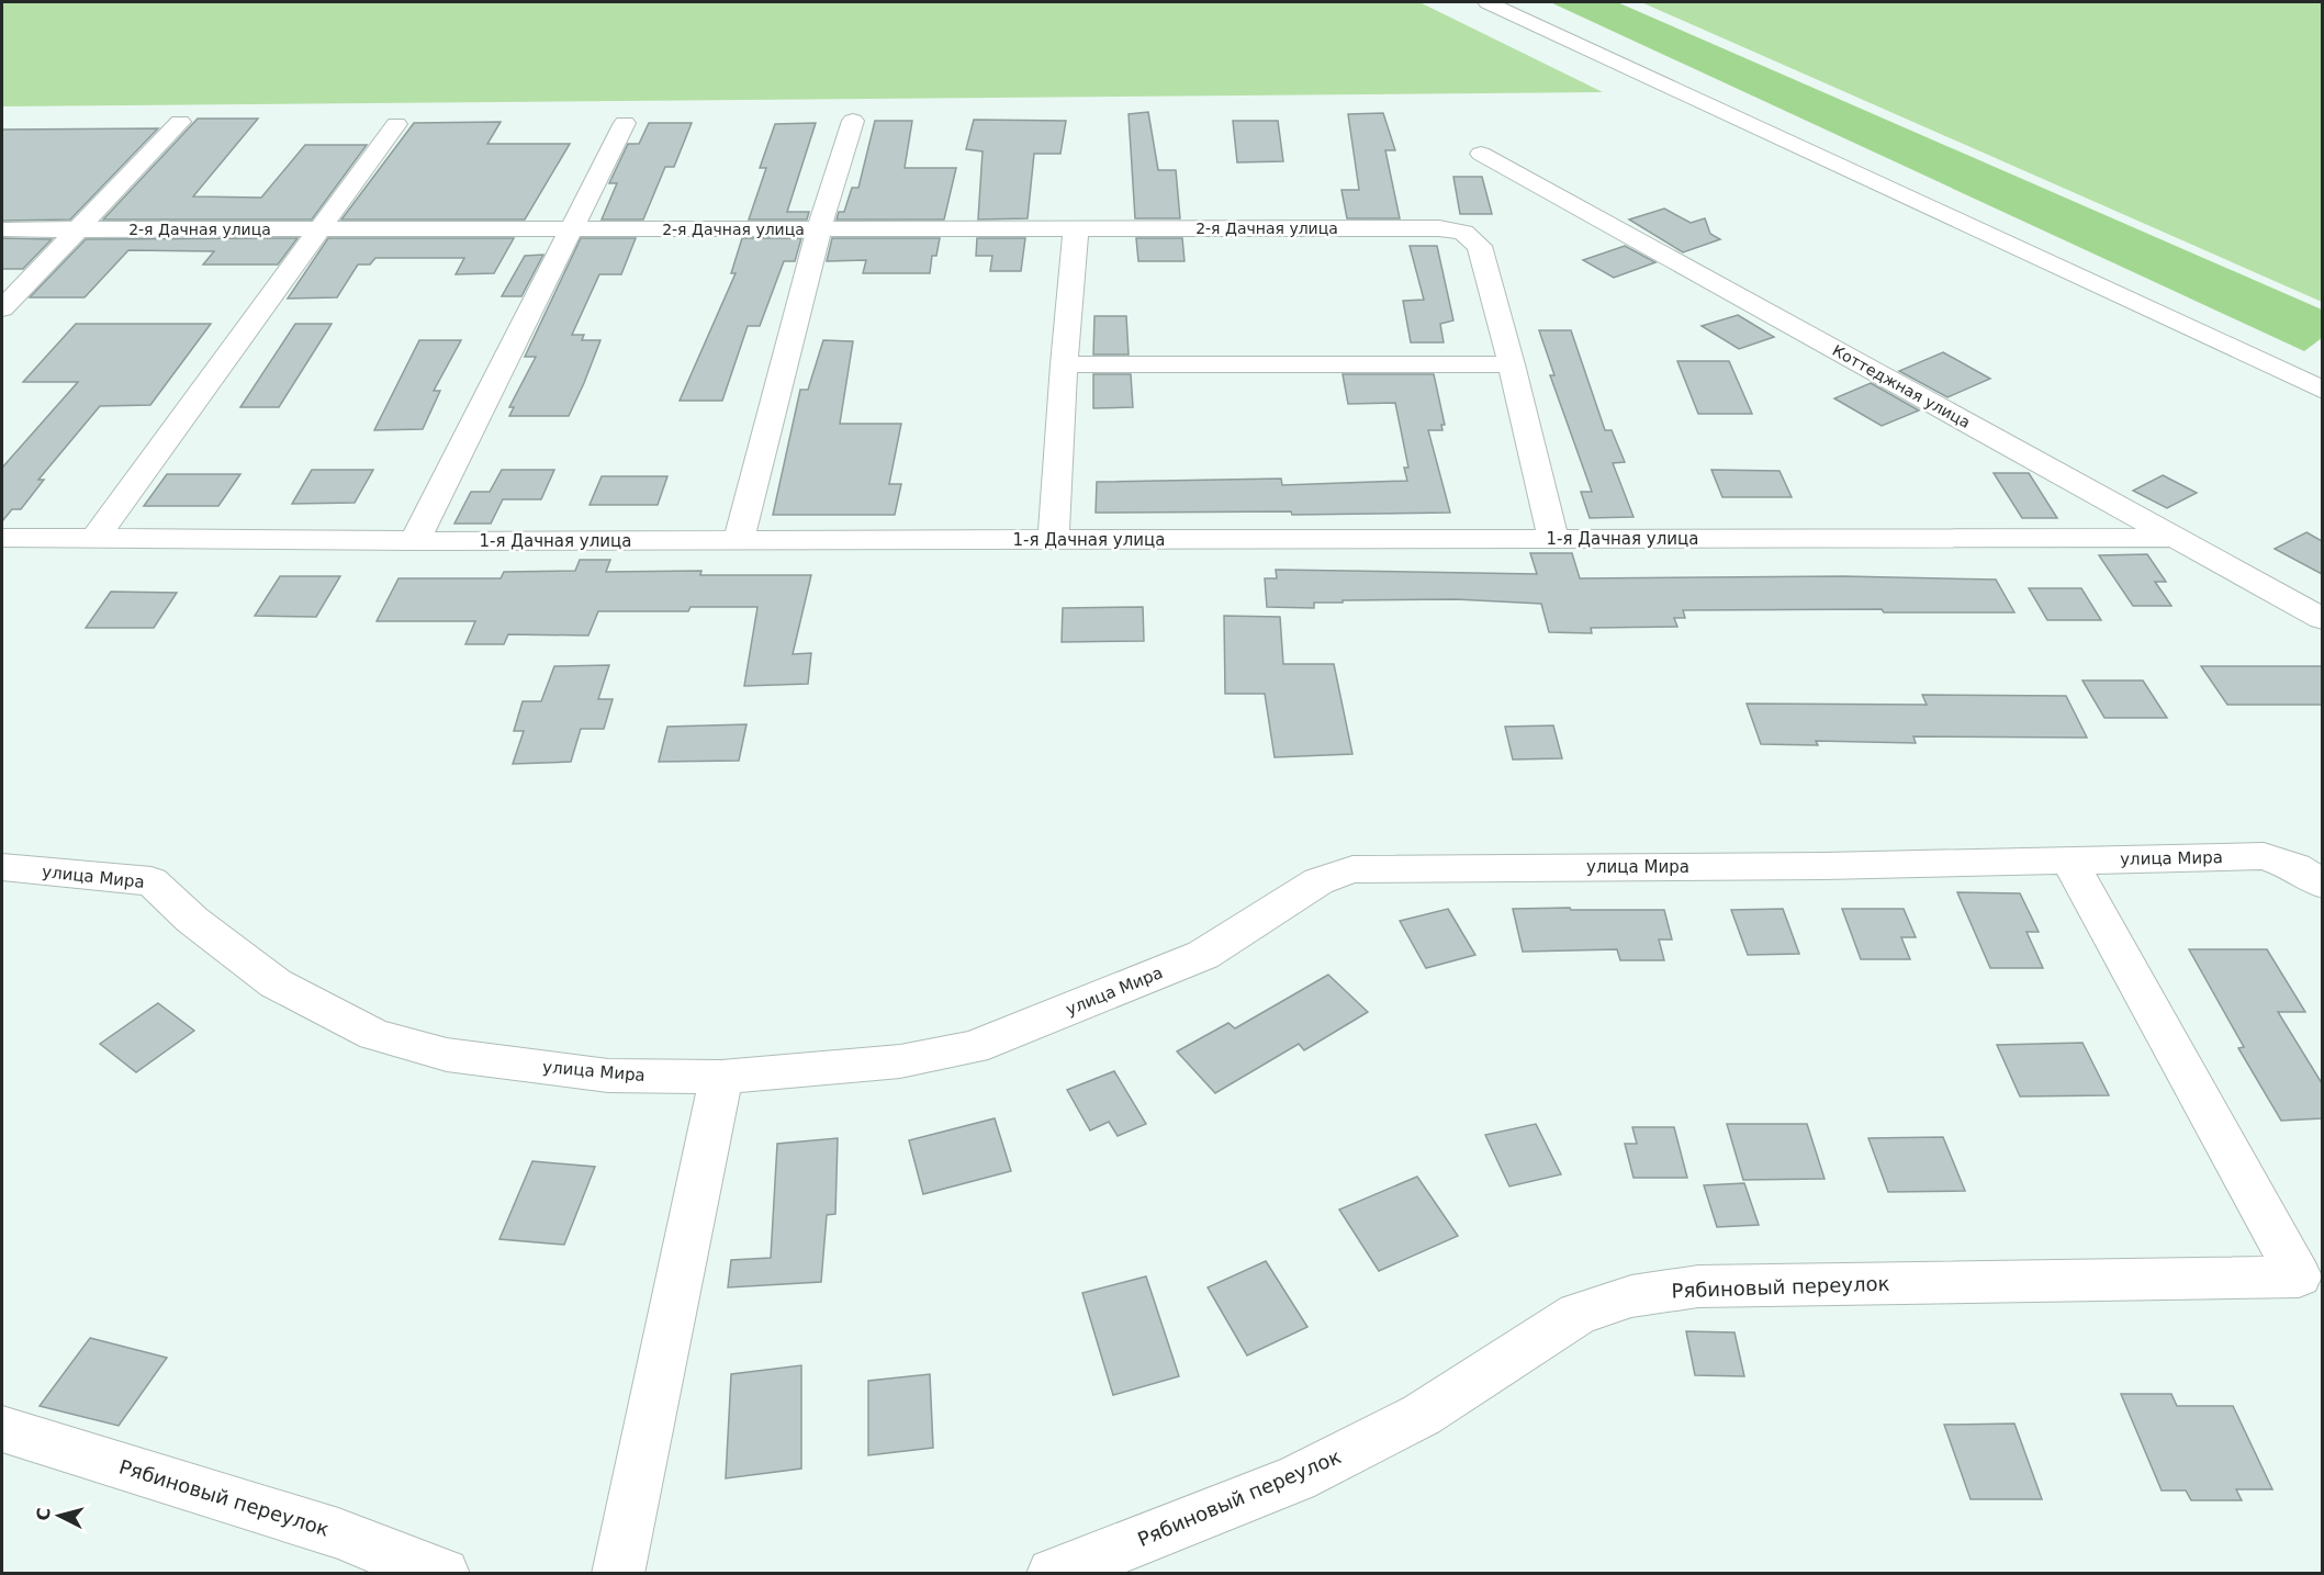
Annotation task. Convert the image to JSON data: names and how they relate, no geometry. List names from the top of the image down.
{
  "streets": {
    "street": [
      "2-я Дачная улица",
      "Коттеджная улица",
      "1-я Дачная улица",
      "улица Мира",
      "Рябиновый переулок"
    ]
  },
  "crossings": [
    ["Коттеджная улица", "1-я Дачная улица"],
    ["улица Мира", "Рябиновый переулок"]
  ],
  "north": "left"
}
